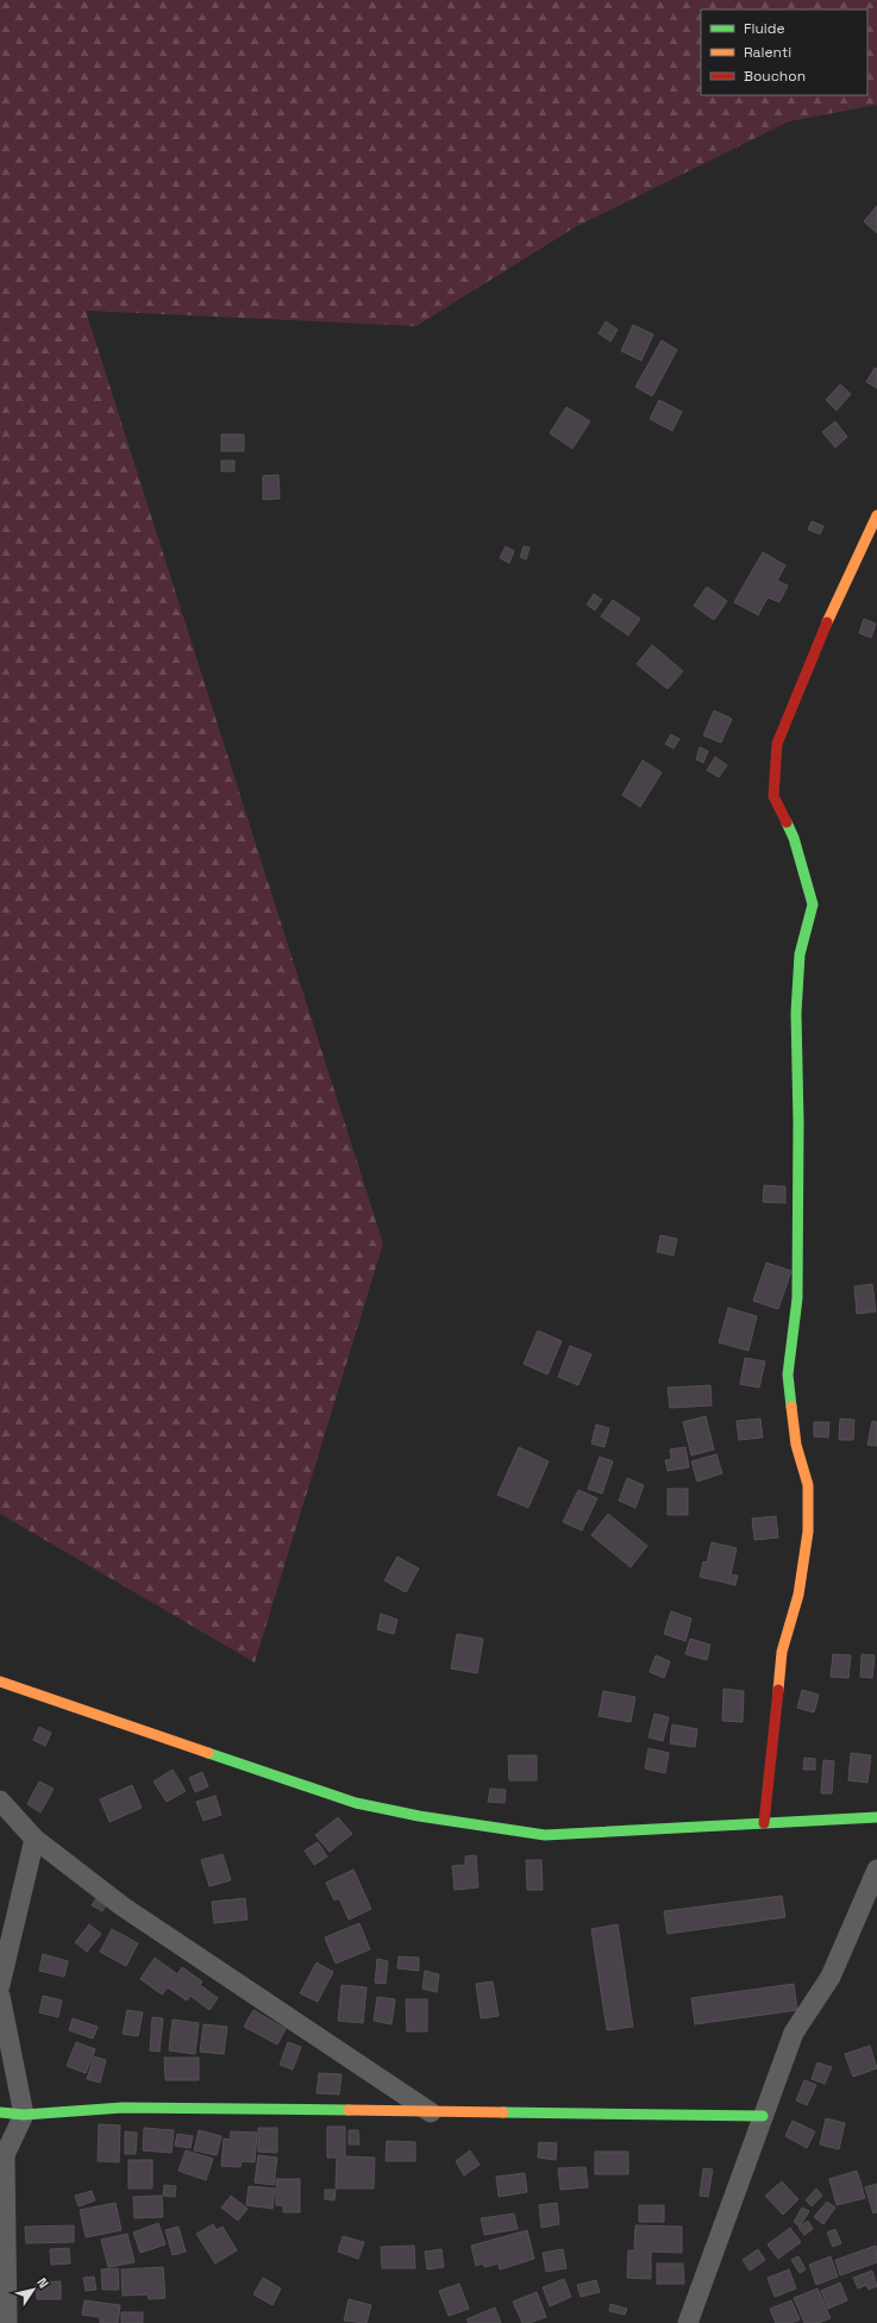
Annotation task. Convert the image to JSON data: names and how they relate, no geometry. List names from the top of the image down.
{
  "legend": ["Fluide", "Ralenti", "Bouchon"],
  "north": "top right"
}
